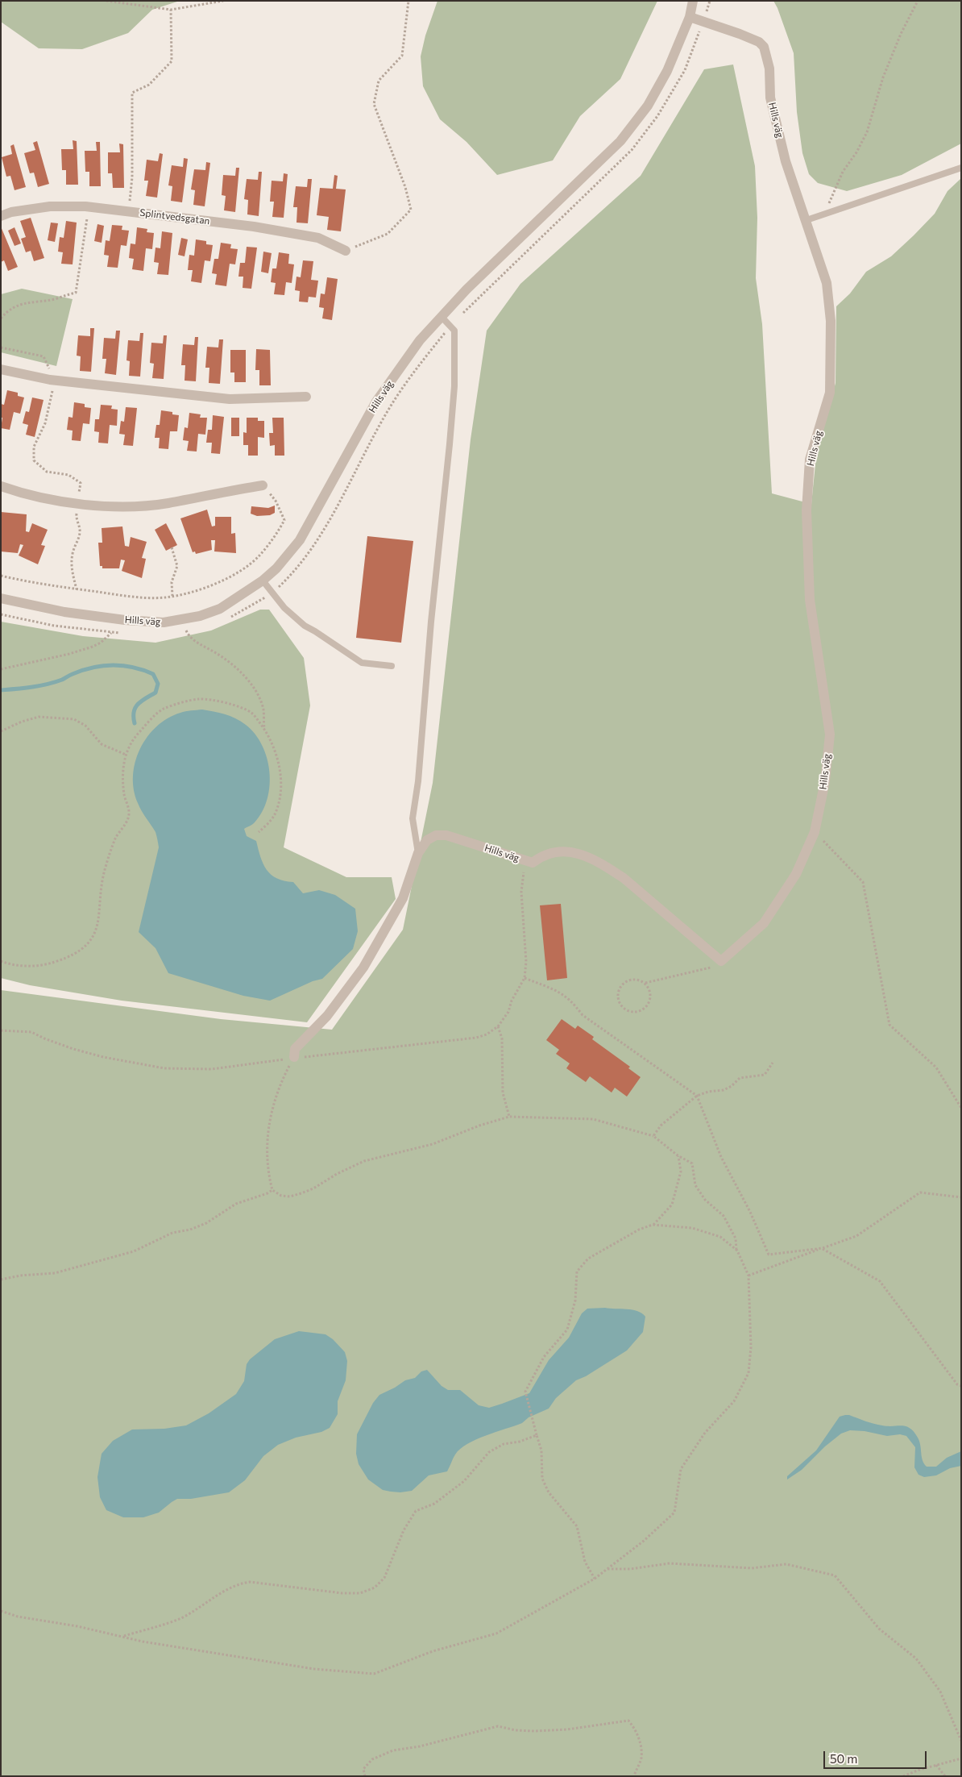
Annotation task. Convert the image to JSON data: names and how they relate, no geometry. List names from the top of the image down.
{
  "streets": {
    "street": ["Hills väg", "Splintvedsgatan"]
  },
  "scale_bar": "50 m"
}
